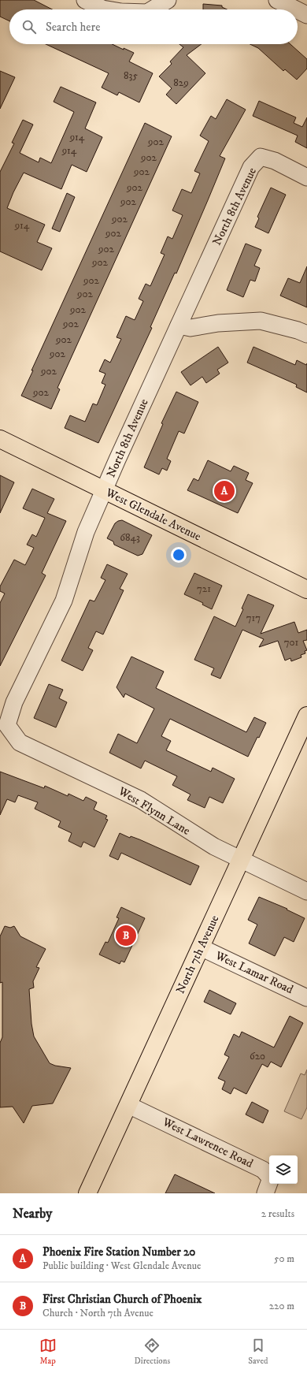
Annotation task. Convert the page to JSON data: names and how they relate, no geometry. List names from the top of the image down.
{
  "streets": {
    "main road": ["West Glendale Avenue", "North 7th Avenue"],
    "street": [
      "North 8th Avenue",
      "West Flynn Lane",
      "West Lamar Road",
      "West Lawrence Road"
    ]
  },
  "crossings": [
    ["North 8th Avenue", "West Glendale Avenue"],
    ["North 8th Avenue", "West Flynn Lane"],
    ["West Flynn Lane", "North 7th Avenue"],
    ["North 7th Avenue", "West Lamar Road"],
    ["North 7th Avenue", "West Lawrence Road"]
  ],
  "house_numbers": [
    "835",
    "829",
    "914",
    "902",
    "914",
    "902",
    "902",
    "902",
    "902",
    "902",
    "914",
    "902",
    "902",
    "902",
    "902",
    "902",
    "902",
    "902",
    "902",
    "902",
    "902",
    "902",
    "6843",
    "721",
    "717",
    "701",
    "620"
  ],
  "page": {
    "search": "Search here",
    "pins": ["A", "B"],
    "heading": ["Nearby", "2 results"],
    "list": [
      {
        "mark": "A",
        "name": "Phoenix Fire Station Number 20",
        "note": "Public building · West Glendale Avenue",
        "value": "50 m"
      },
      {
        "mark": "B",
        "name": "First Christian Church of Phoenix",
        "note": "Church · North 7th Avenue",
        "value": "220 m"
      }
    ],
    "nav": ["Map", "Directions", "Saved"]
  }
}
